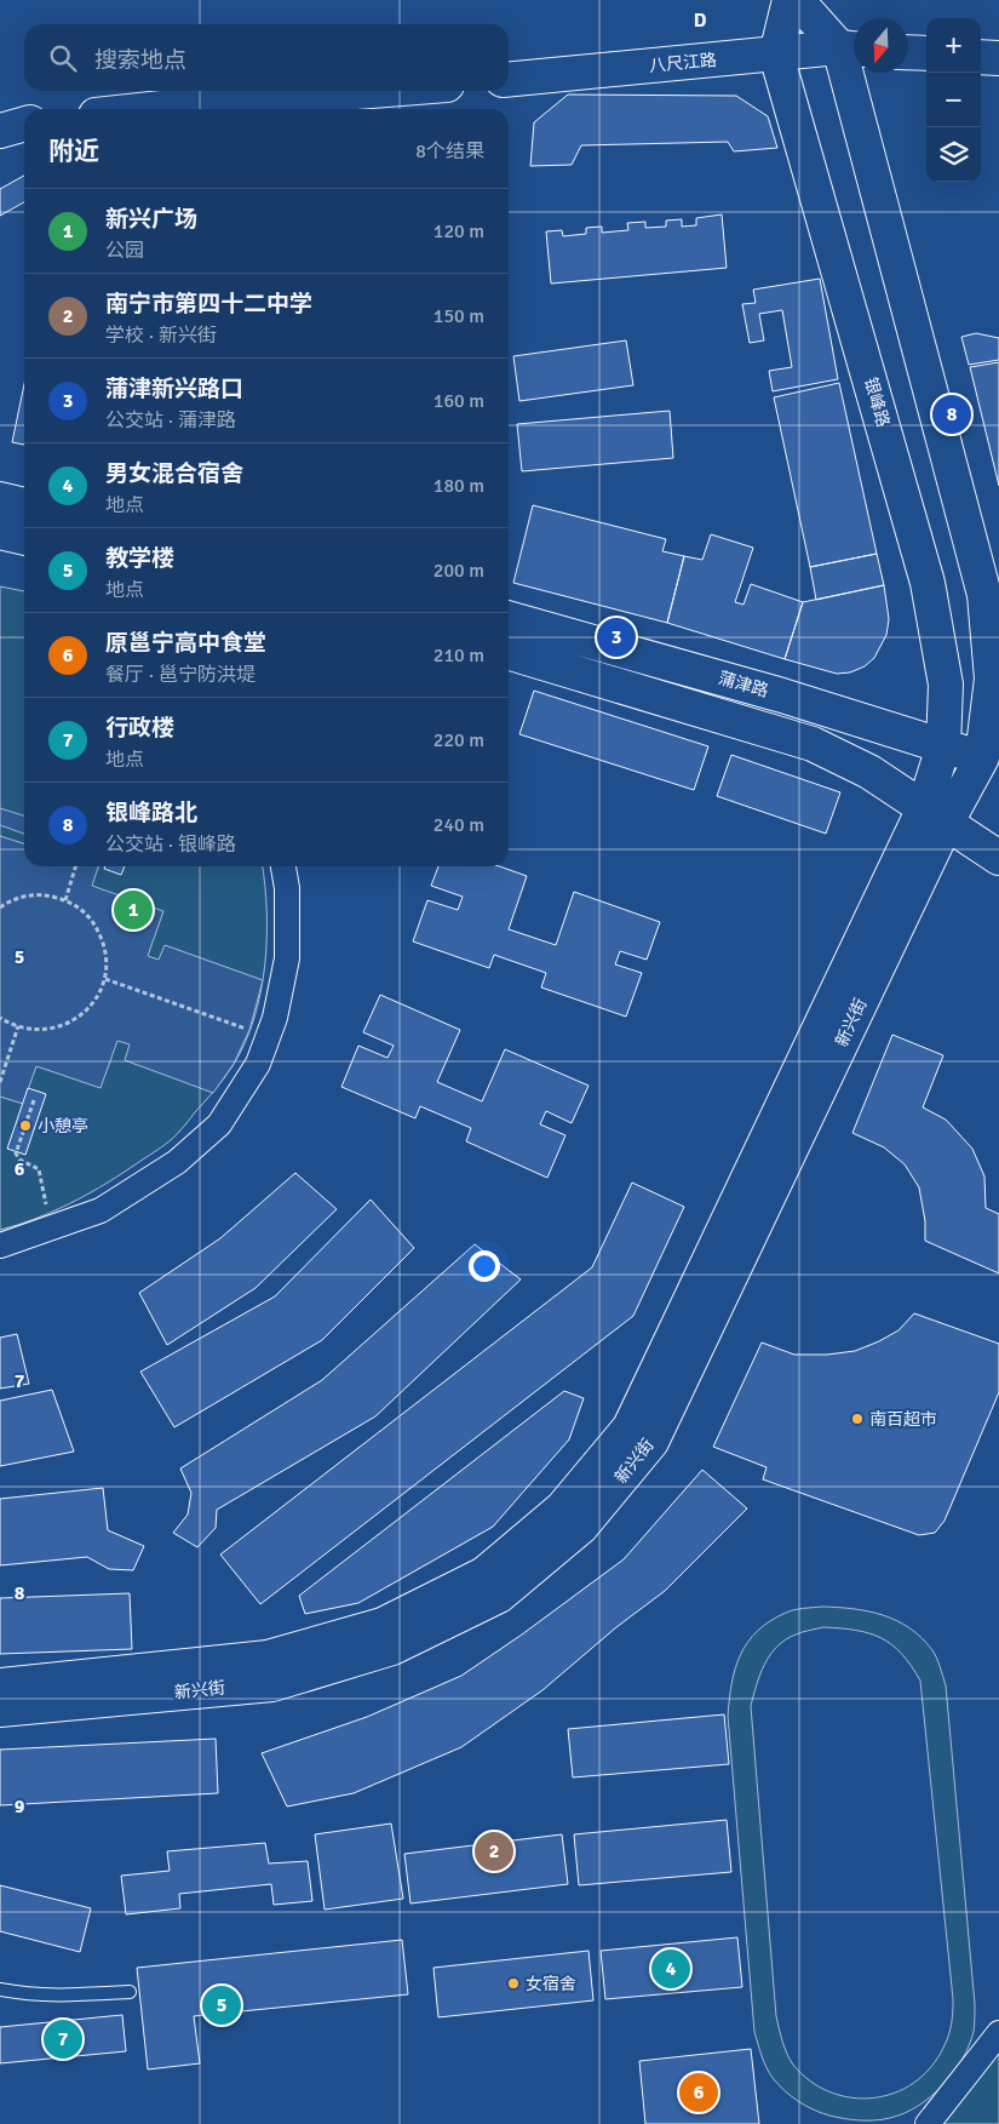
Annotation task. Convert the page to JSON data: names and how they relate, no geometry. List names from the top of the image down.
{
  "streets": {
    "main road": [
      "八尺江路",
      "银峰路",
      "蒲津路",
      "新兴街"
    ]
  },
  "crossings": [
    ["八尺江路", "银峰路"],
    ["银峰路", "蒲津路"],
    ["银峰路", "新兴街"]
  ],
  "places": ["小憩亭", "南百超市", "女宿舍"],
  "north": "bottom",
  "page": {
    "map_buttons": ["+", "−"],
    "search": "搜索地点",
    "heading": ["附近", "8个结果"],
    "list": [
      {
        "mark": "1",
        "name": "新兴广场",
        "note": "公园",
        "value": "120 m"
      },
      {
        "mark": "2",
        "name": "南宁市第四十二中学",
        "note": "学校 · 新兴街",
        "value": "150 m"
      },
      {
        "mark": "3",
        "name": "蒲津新兴路口",
        "note": "公交站 · 蒲津路",
        "value": "160 m"
      },
      {
        "mark": "4",
        "name": "男女混合宿舍",
        "note": "地点",
        "value": "180 m"
      },
      {
        "mark": "5",
        "name": "教学楼",
        "note": "地点",
        "value": "200 m"
      },
      {
        "mark": "6",
        "name": "原邕宁高中食堂",
        "note": "餐厅 · 邕宁防洪堤",
        "value": "210 m"
      },
      {
        "mark": "7",
        "name": "行政楼",
        "note": "地点",
        "value": "220 m"
      },
      {
        "mark": "8",
        "name": "银峰路北",
        "note": "公交站 · 银峰路",
        "value": "240 m"
      }
    ],
    "pins": [
      "8",
      "3",
      "1",
      "2",
      "4",
      "5",
      "7",
      "6"
    ]
  },
  "grid": {
    "columns": ["D"],
    "rows": [
      "5",
      "6",
      "7",
      "8",
      "9"
    ]
  }
}
